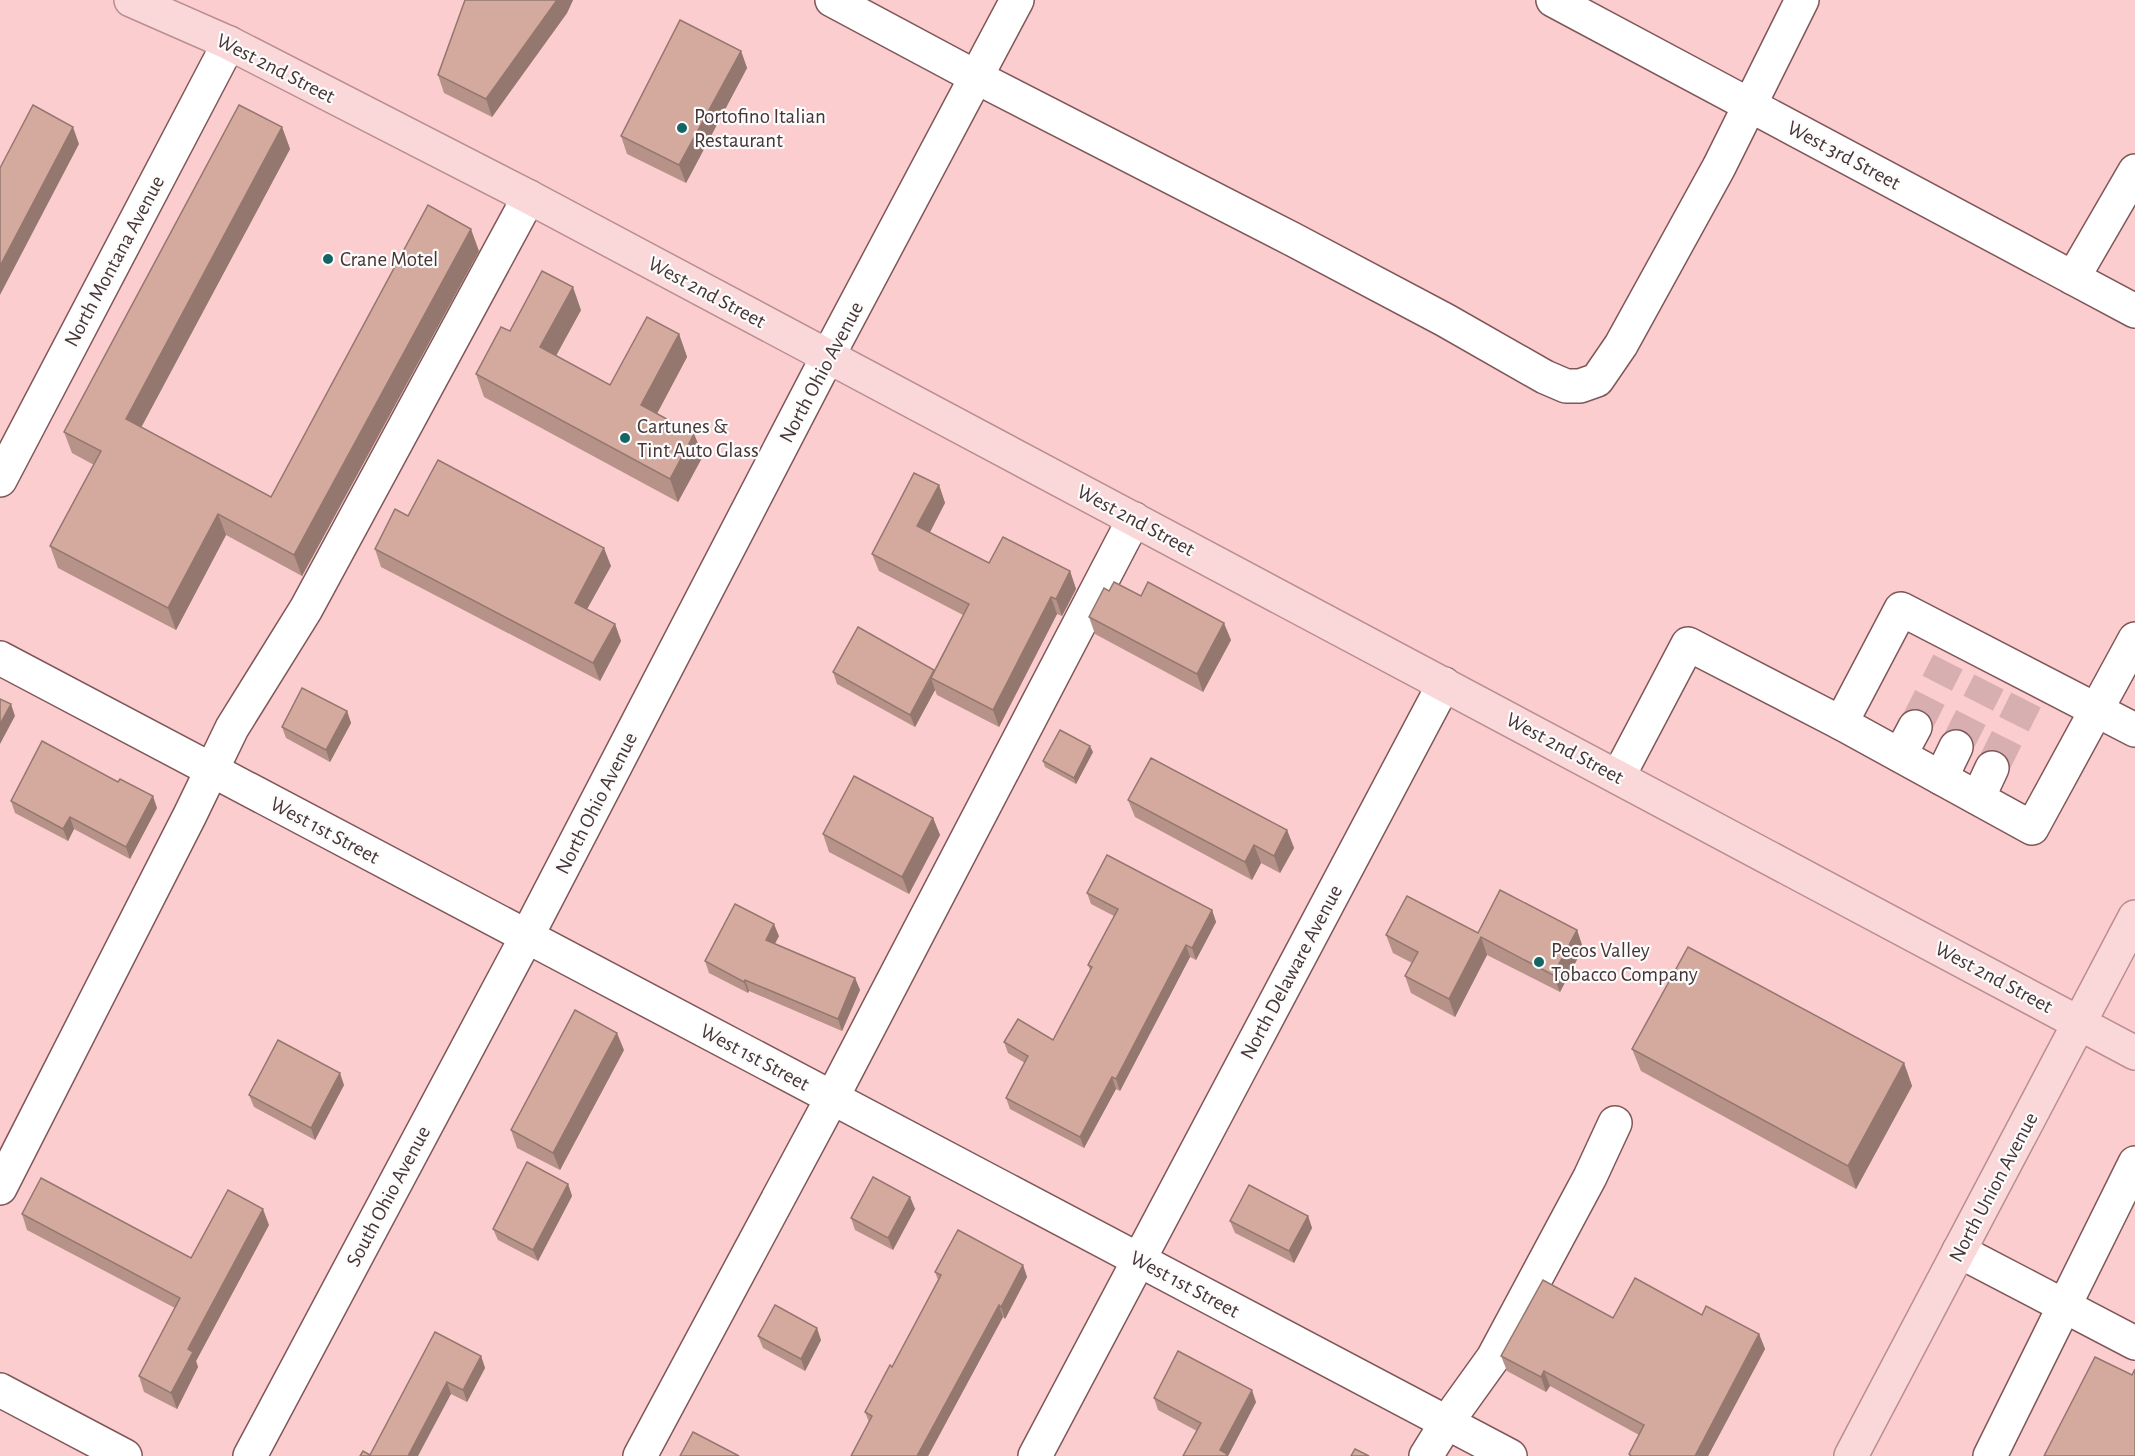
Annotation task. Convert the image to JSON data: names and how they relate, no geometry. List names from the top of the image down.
{
  "streets": {
    "main road": ["West 2nd Street", "North Union Avenue"],
    "street": [
      "West 3rd Street",
      "North Montana Avenue",
      "North Ohio Avenue",
      "West 1st Street",
      "North Delaware Avenue",
      "South Ohio Avenue"
    ]
  },
  "crossings": [
    ["West 2nd Street", "North Montana Avenue"],
    ["West 2nd Street", "North Ohio Avenue"],
    ["West 2nd Street", "North Delaware Avenue"],
    ["West 2nd Street", "North Union Avenue"],
    ["North Ohio Avenue", "West 1st Street"],
    ["North Ohio Avenue", "South Ohio Avenue"],
    ["West 1st Street", "North Delaware Avenue"],
    ["West 1st Street", "South Ohio Avenue"]
  ],
  "places": [
    "Portofino Italian Restaurant",
    "Crane Motel",
    "Cartunes & Tint Auto Glass",
    "Pecos Valley Tobacco Company"
  ]
}
